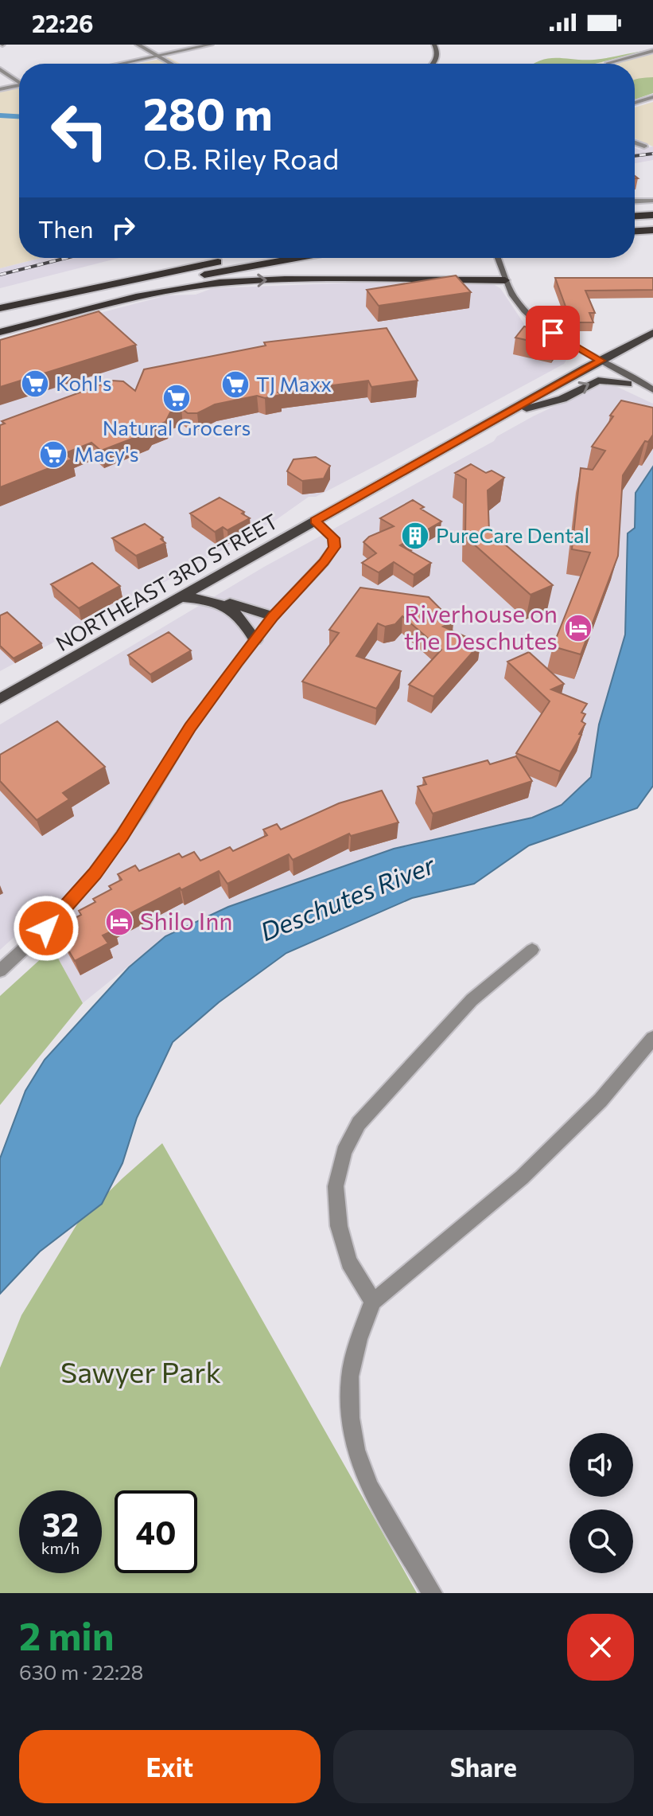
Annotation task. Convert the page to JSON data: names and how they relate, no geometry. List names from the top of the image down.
{
  "streets": {
    "main road": ["NORTHEAST 3RD STREET"]
  },
  "water": ["Deschutes River"],
  "parks": ["Sawyer Park"],
  "places": {
    "supermarket": [
      "Kohl's",
      "TJ Maxx",
      "Natural Grocers",
      "Macy's"
    ],
    "building": ["PureCare Dental"],
    "hotel": ["Riverhouse on the Deschutes", "Shilo Inn"]
  },
  "page": {
    "status": "22:26",
    "turn": ["280 m", "O.B. Riley Road"],
    "then": "Then",
    "speed": "32 km/h",
    "limit": "40",
    "heading": ["2 min", "630 m · 22:28"],
    "buttons": ["Exit", "Share"]
  }
}
